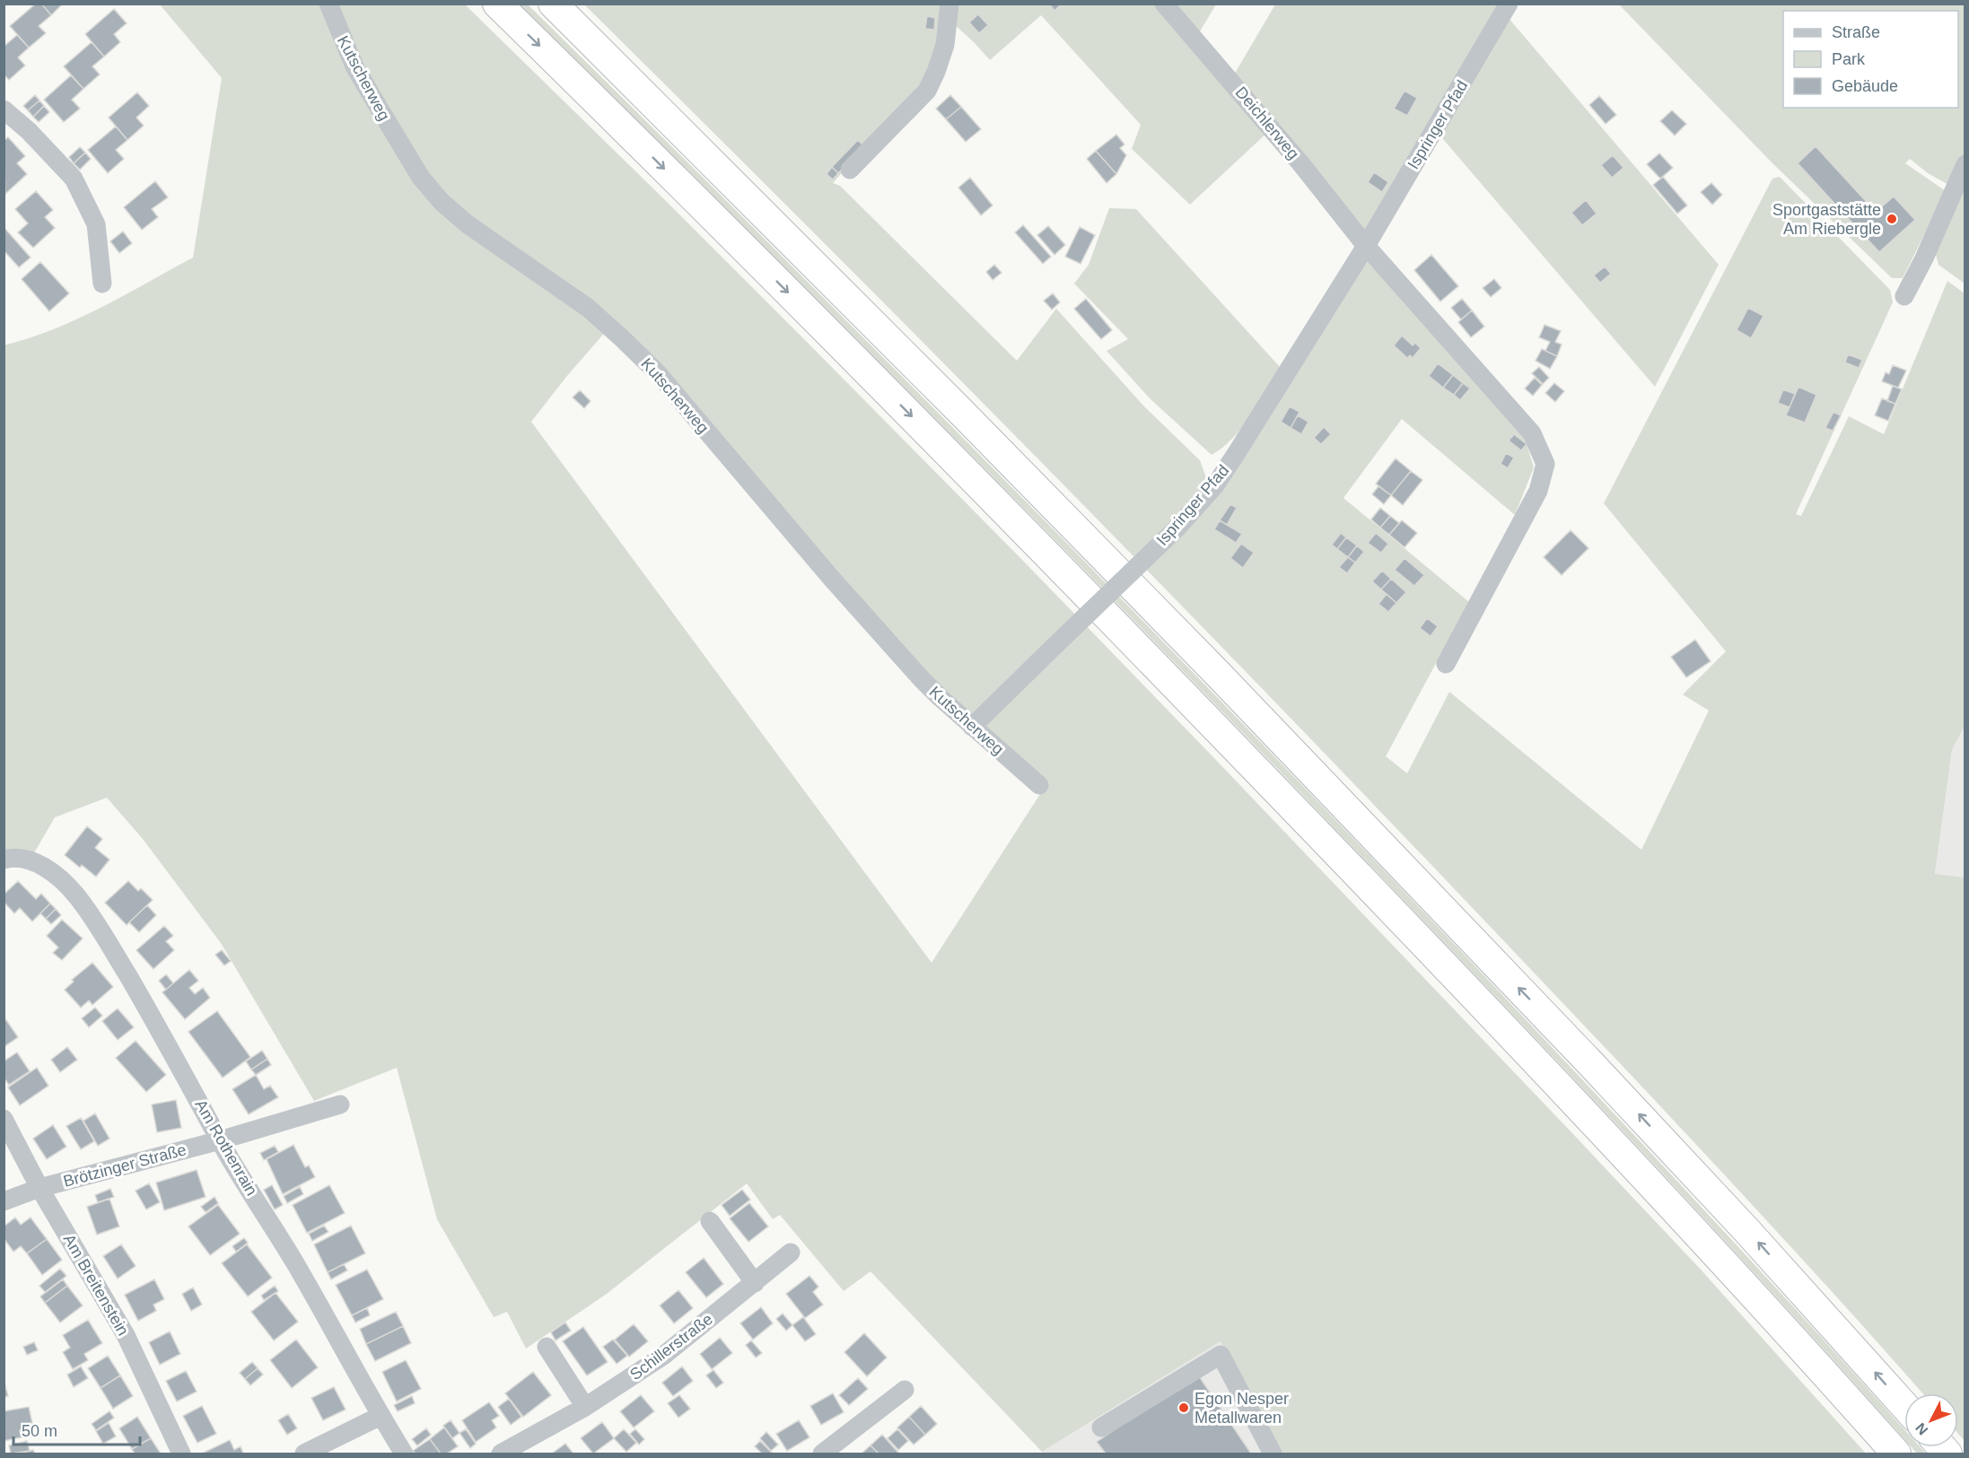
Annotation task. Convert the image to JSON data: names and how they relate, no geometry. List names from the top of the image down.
{
  "streets": {
    "street": [
      "Kutscherweg",
      "Deichlerweg",
      "Ispringer Pfad",
      "Am Rothenrain",
      "Brötzinger Straße",
      "Am Breitenstein",
      "Schillerstraße"
    ]
  },
  "crossings": [
    ["Kutscherweg", "Ispringer Pfad"],
    ["Deichlerweg", "Ispringer Pfad"],
    ["Am Rothenrain", "Brötzinger Straße"],
    ["Brötzinger Straße", "Am Breitenstein"]
  ],
  "places": ["Sportgaststätte Am Riebergle", "Egon Nesper Metallwaren"],
  "legend": ["Straße", "Park", "Gebäude"],
  "scale_bar": "50 m",
  "north": "bottom left"
}
